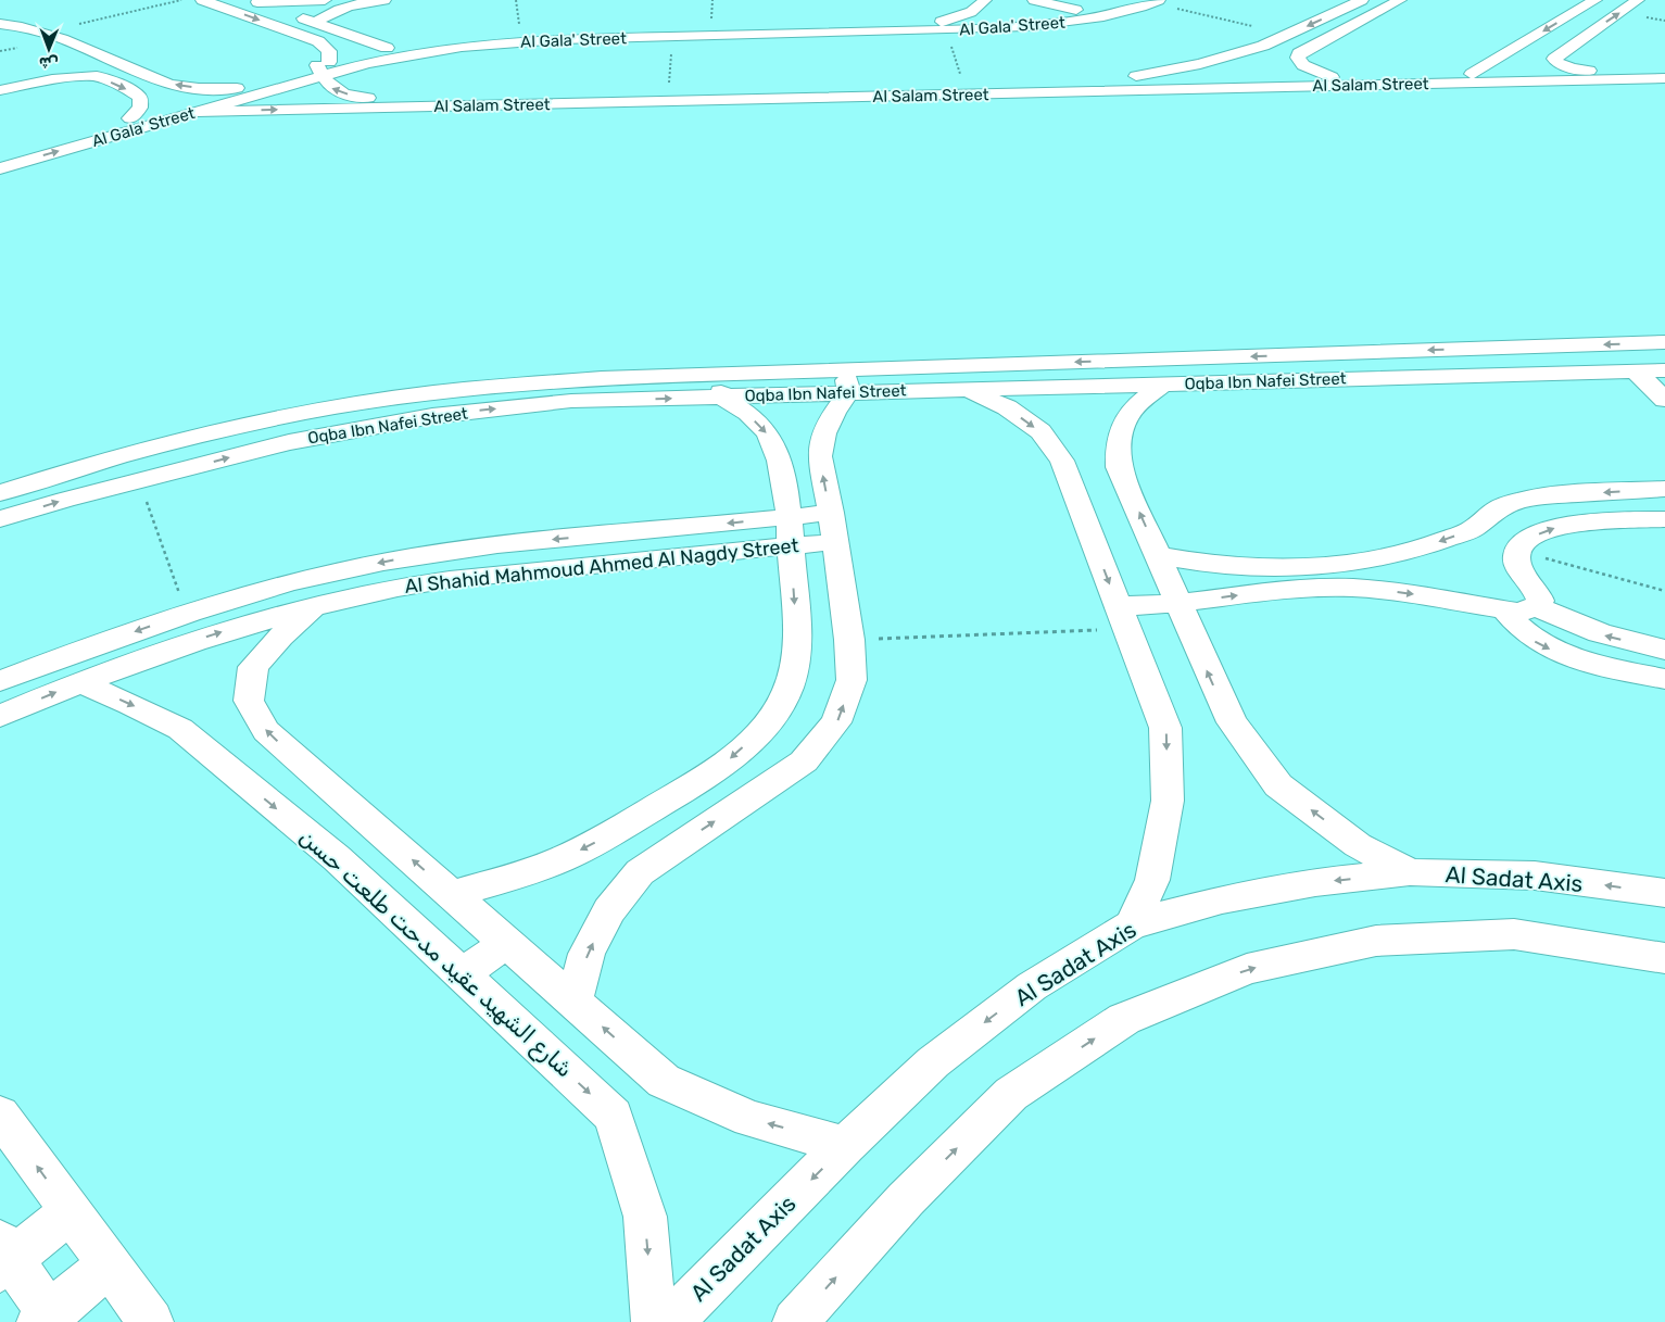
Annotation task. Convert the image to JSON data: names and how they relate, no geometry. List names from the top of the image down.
{
  "streets": {
    "street": [
      "Al Gala' Street",
      "Al Salam Street",
      "Oqba Ibn Nafei Street",
      "Al Shahid Mahmoud Ahmed Al Nagdy Street",
      "Al Sadat Axis",
      "شارع الشهيد عقيد مدحت طلعت حسن"
    ]
  },
  "crossings": [
    ["Al Gala' Street", "Al Salam Street"],
    ["Al Shahid Mahmoud Ahmed Al Nagdy Street", "شارع الشهيد عقيد مدحت طلعت حسن"]
  ],
  "north": "bottom"
}
